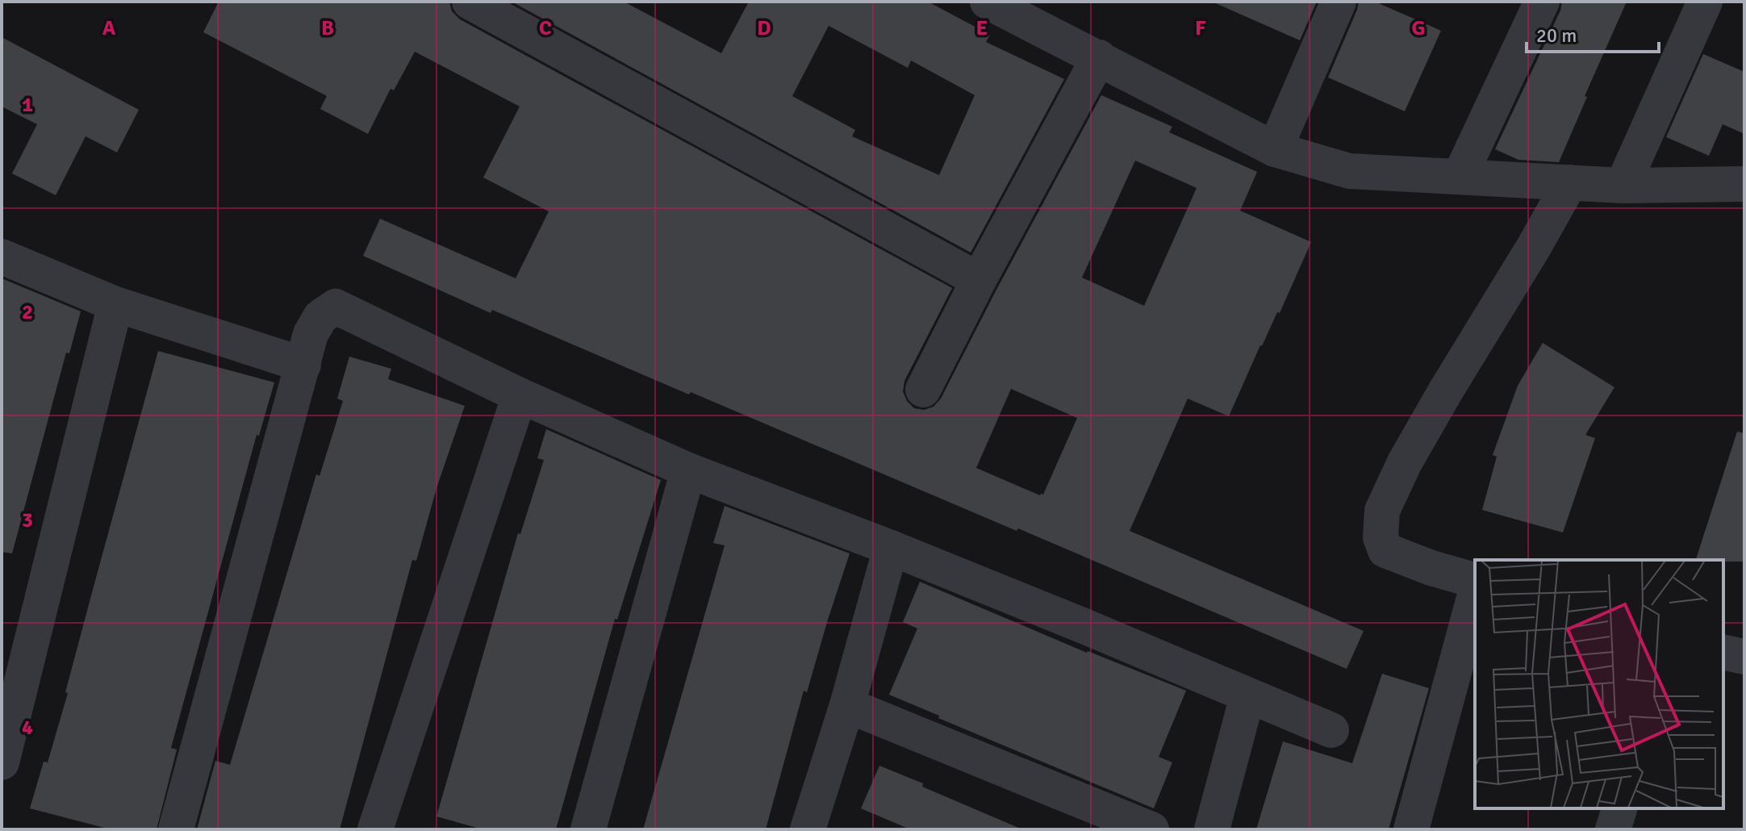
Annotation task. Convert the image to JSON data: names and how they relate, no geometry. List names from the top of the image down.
{
  "scale_bar": "20 m",
  "grid": {
    "columns": [
      "A",
      "B",
      "C",
      "D",
      "E",
      "F",
      "G"
    ],
    "rows": [
      "1",
      "2",
      "3",
      "4"
    ]
  }
}
